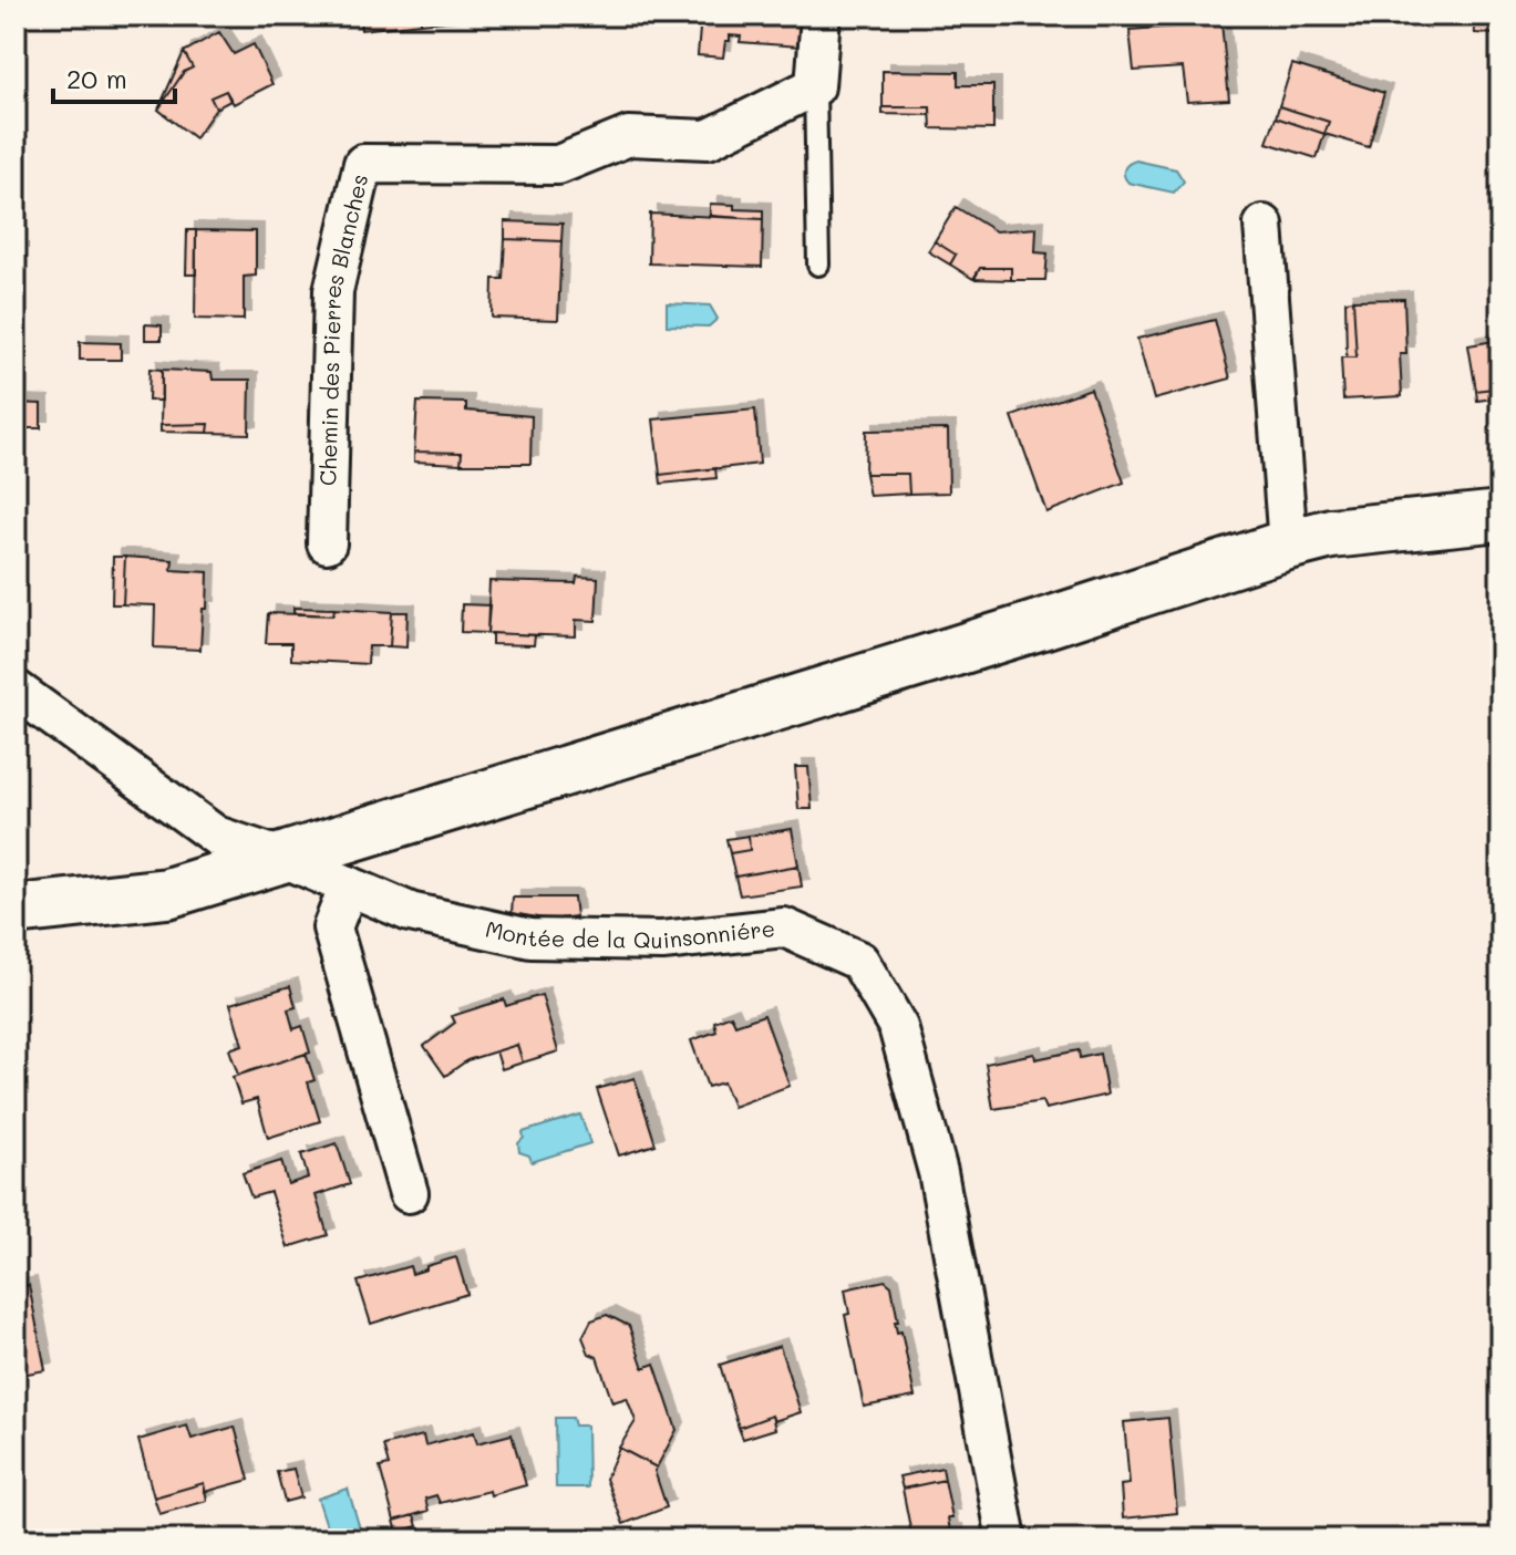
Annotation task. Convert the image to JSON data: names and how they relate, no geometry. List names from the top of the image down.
{
  "streets": {
    "street": ["Chemin des Pierres Blanches", "Montée de la Quinsonniére"]
  },
  "scale_bar": "20 m"
}
